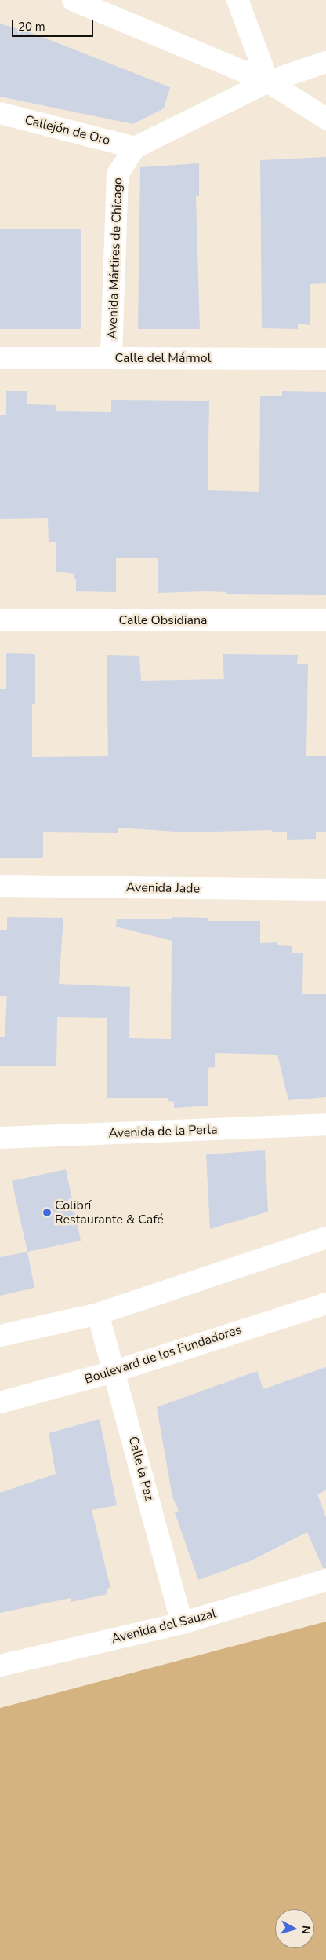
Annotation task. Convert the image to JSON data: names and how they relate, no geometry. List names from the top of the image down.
{
  "streets": {
    "street": [
      "Callejón de Oro",
      "Avenida Mártires de Chicago",
      "Calle del Mármol",
      "Calle Obsidiana",
      "Avenida Jade",
      "Avenida de la Perla",
      "Boulevard de los Fundadores",
      "Calle la Paz",
      "Avenida del Sauzal"
    ]
  },
  "crossings": [
    ["Callejón de Oro", "Avenida Mártires de Chicago"],
    ["Avenida Mártires de Chicago", "Calle del Mármol"],
    ["Boulevard de los Fundadores", "Calle la Paz"],
    ["Calle la Paz", "Avenida del Sauzal"]
  ],
  "places": ["Colibrí Restaurante & Café"],
  "scale_bar": "20 m",
  "north": "right"
}
